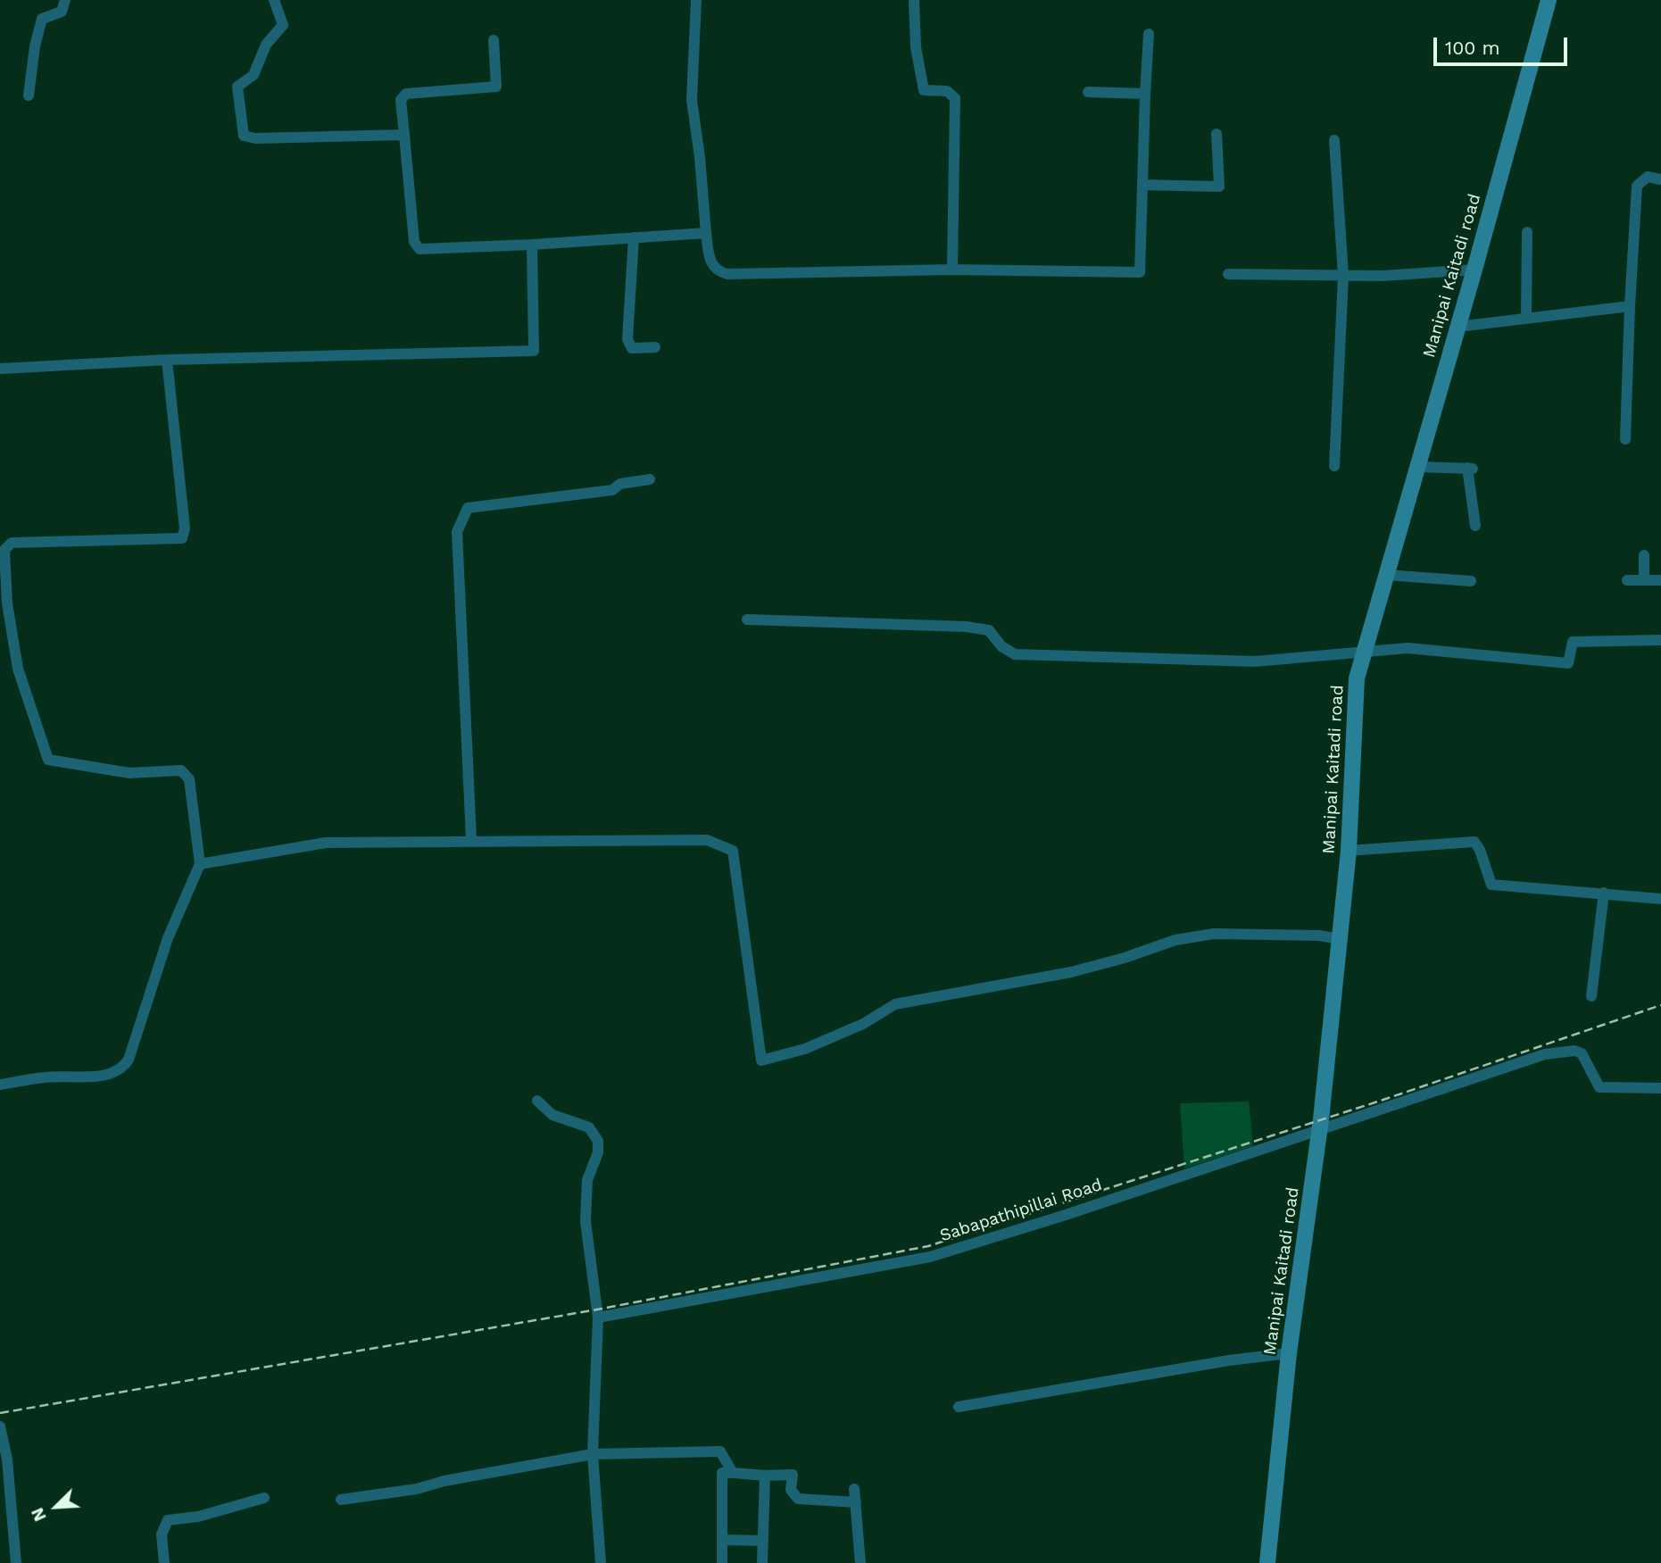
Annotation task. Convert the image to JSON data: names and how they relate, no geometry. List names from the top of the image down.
{
  "streets": {
    "main road": ["Manipai Kaitadi road"],
    "street": ["Sabapathipillai Road"]
  },
  "crossings": [
    ["Manipai Kaitadi road", "Sabapathipillai Road"]
  ],
  "scale_bar": "100 m",
  "north": "bottom left"
}
